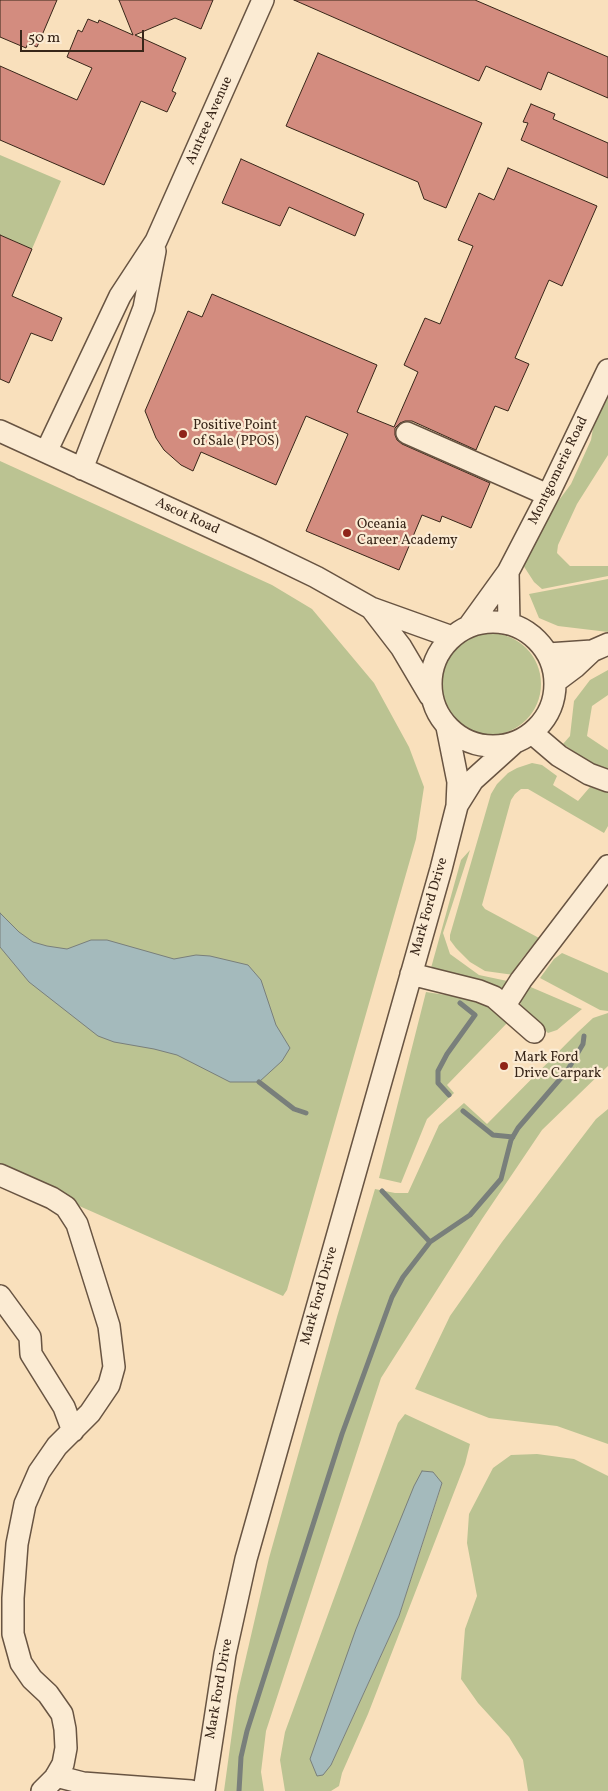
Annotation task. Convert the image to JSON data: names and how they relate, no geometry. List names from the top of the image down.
{
  "streets": {
    "street": [
      "Aintree Avenue",
      "Montgomerie Road",
      "Ascot Road",
      "Mark Ford Drive"
    ]
  },
  "crossings": [
    ["Aintree Avenue", "Ascot Road"],
    ["Montgomerie Road", "Ascot Road"],
    ["Montgomerie Road", "Mark Ford Drive"],
    ["Ascot Road", "Mark Ford Drive"]
  ],
  "places": ["Positive Point of Sale (PPOS)", "Oceania Career Academy", "Mark Ford Drive Carpark"],
  "scale_bar": "50 m"
}
